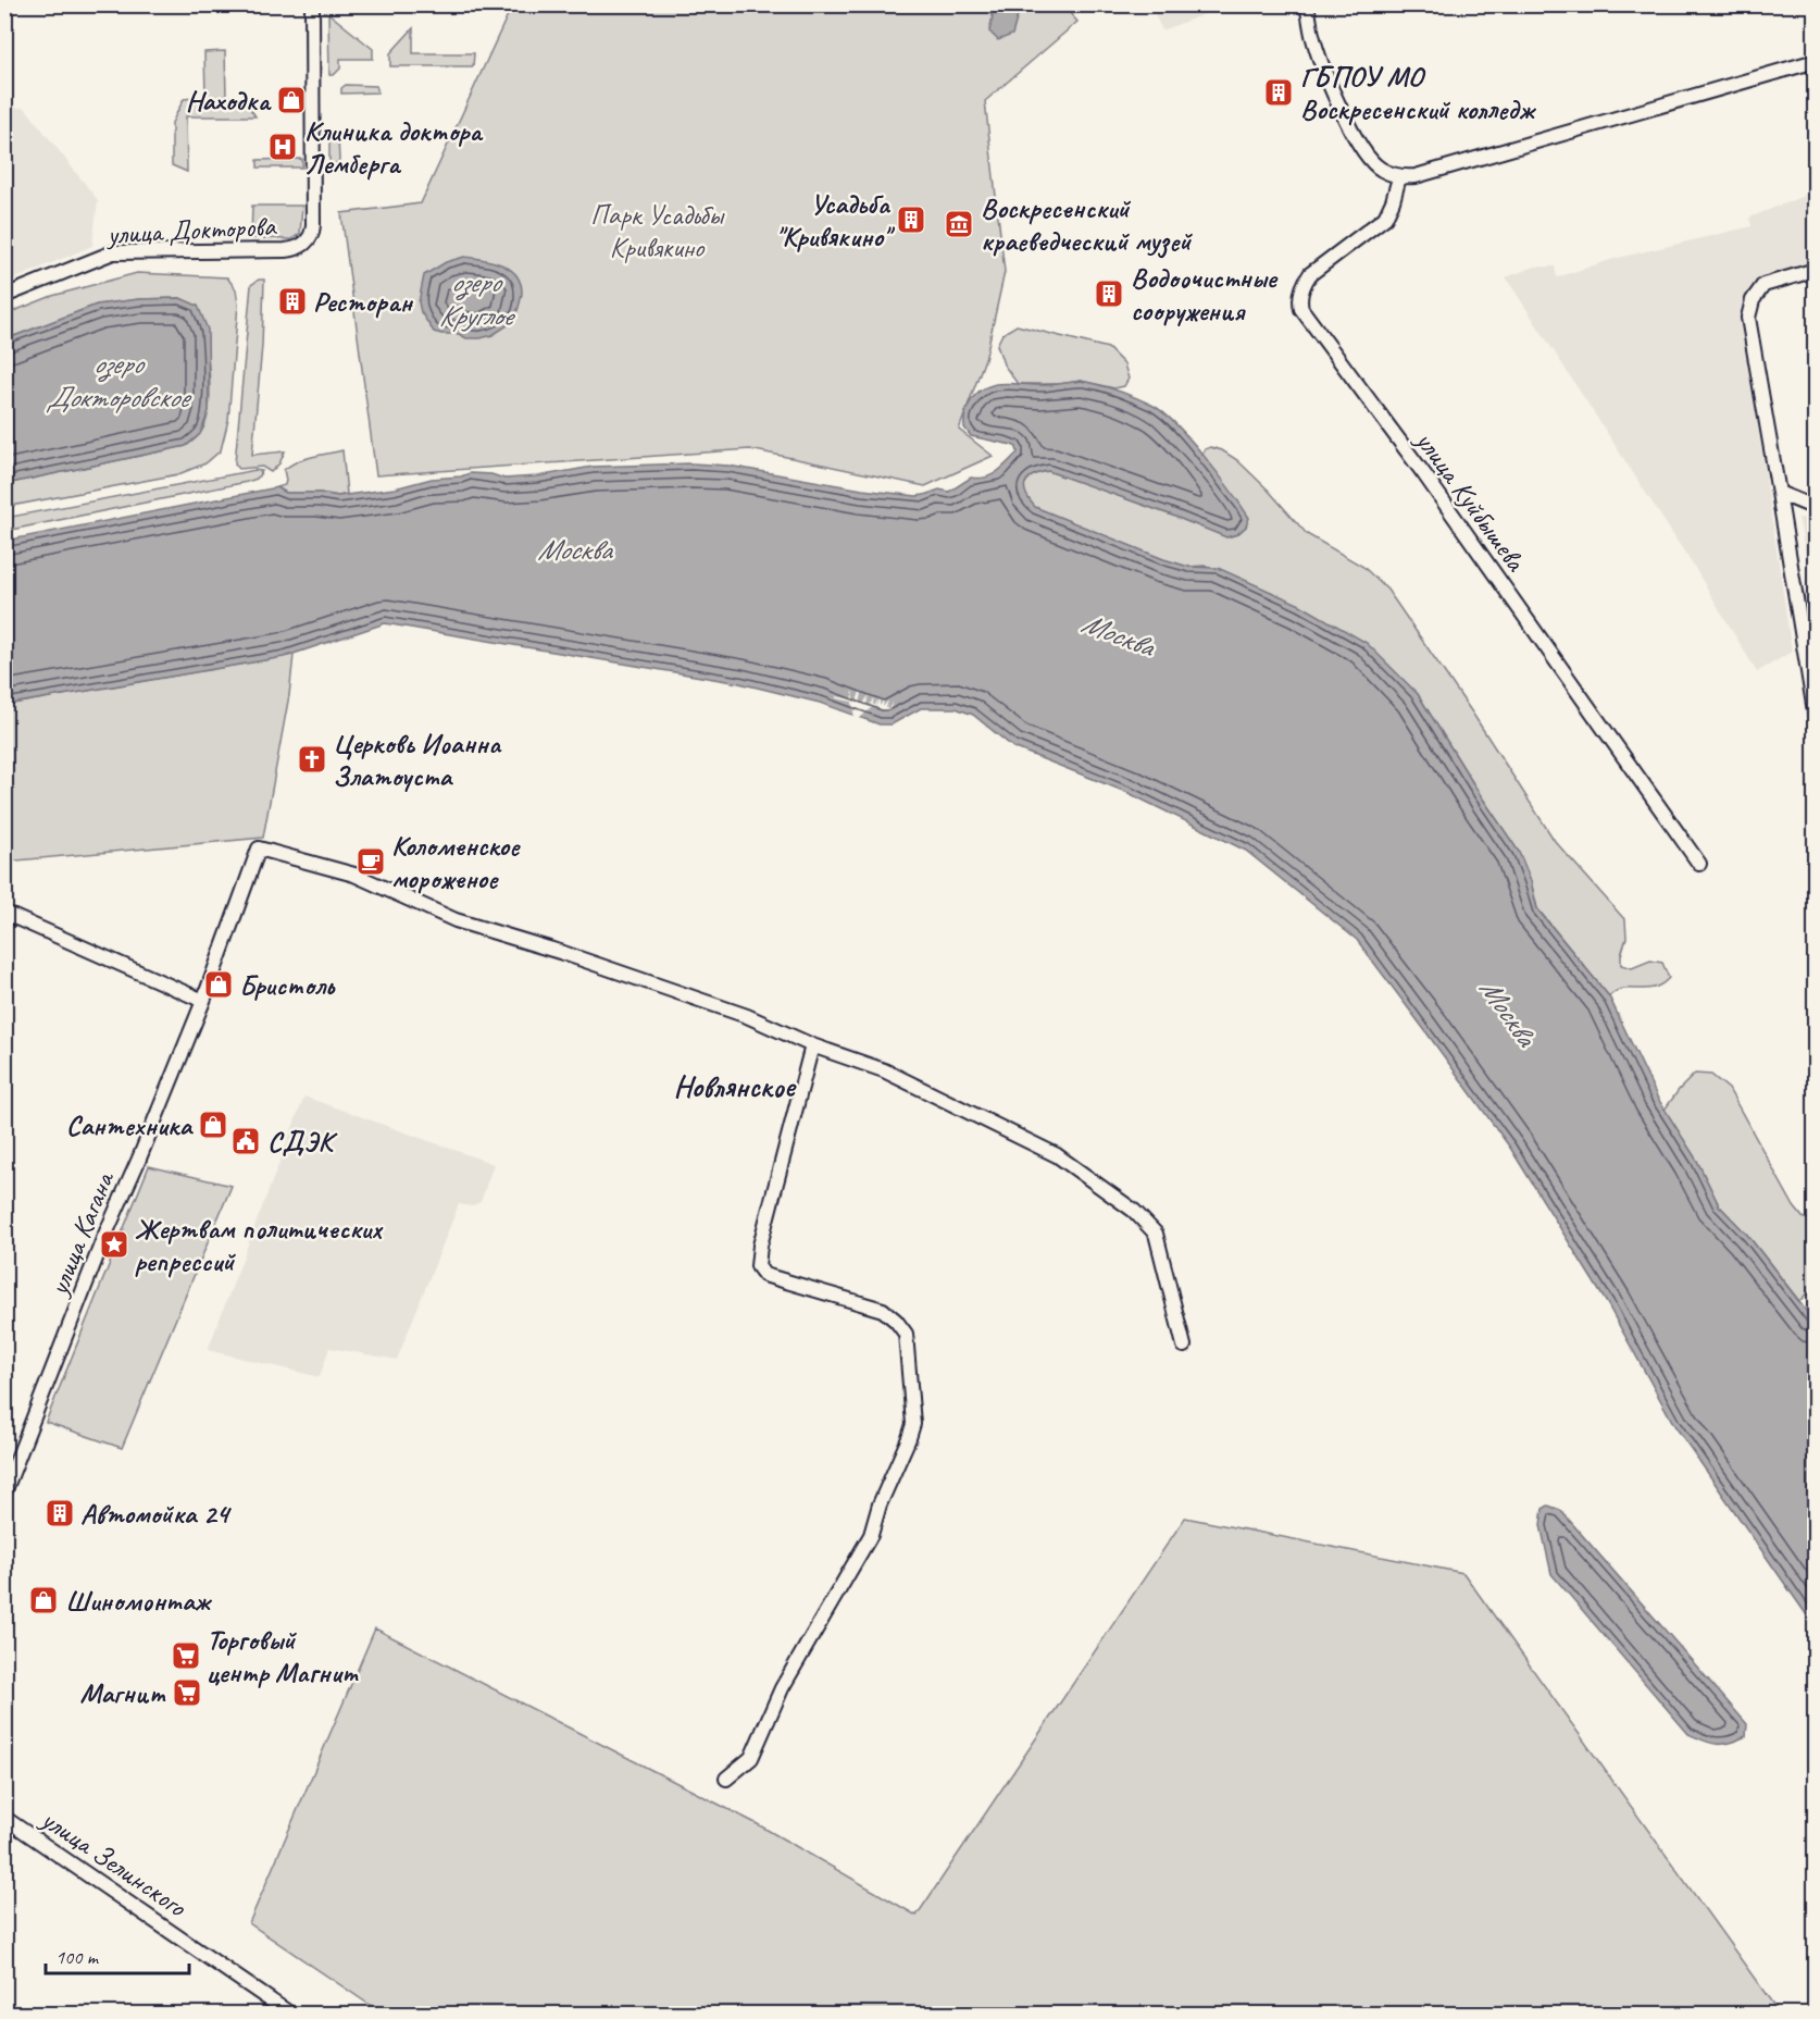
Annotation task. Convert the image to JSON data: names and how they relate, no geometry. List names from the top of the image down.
{
  "streets": {
    "street": [
      "улица Докторова",
      "улица Куйбышева",
      "улица Кагана",
      "улица Зелинского"
    ]
  },
  "districts": ["Новлянское"],
  "water": ["озеро Круглое", "озеро Докторовское", "Москва"],
  "parks": ["Парк Усадьбы Кривякино"],
  "places": {
    "building": [
      "ГБПОУ МО Воскресенский колледж",
      "Усадьба \"Кривякино\"",
      "Водоочистные сооружения",
      "Ресторан",
      "Автомойка 24"
    ],
    "shop": [
      "Находка",
      "Бристоль",
      "Сантехника",
      "Шиномонтаж"
    ],
    "hospital": ["Клиника доктора Лемберга"],
    "museum": ["Воскресенский краеведческий музей"],
    "church": ["Церковь Иоанна Златоуста"],
    "cafe": ["Коломенское мороженое"],
    "public building": ["СДЭК"],
    "place": ["Жертвам политических репрессий"],
    "supermarket": ["Торговый центр Магнит", "Магнит"]
  },
  "scale_bar": "100 m"
}
